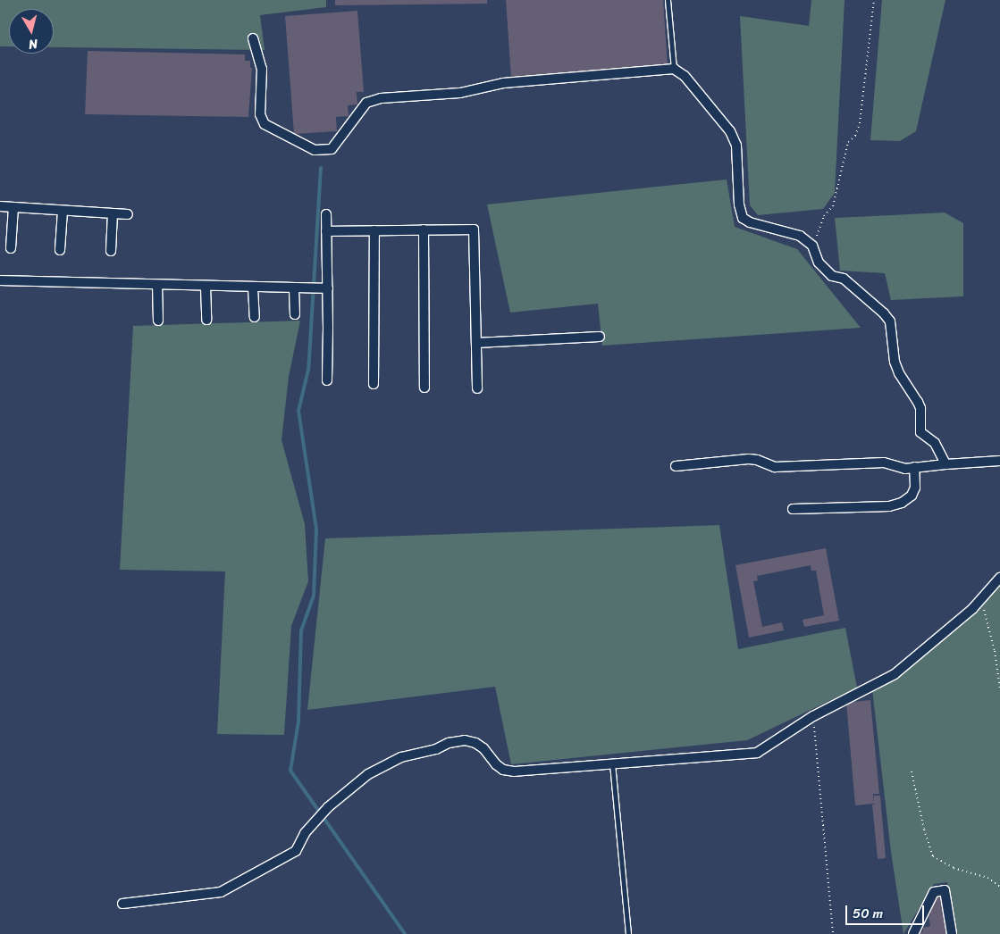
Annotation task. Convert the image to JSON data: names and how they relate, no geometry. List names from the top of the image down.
{
  "scale_bar": "50 m",
  "north": "bottom"
}
